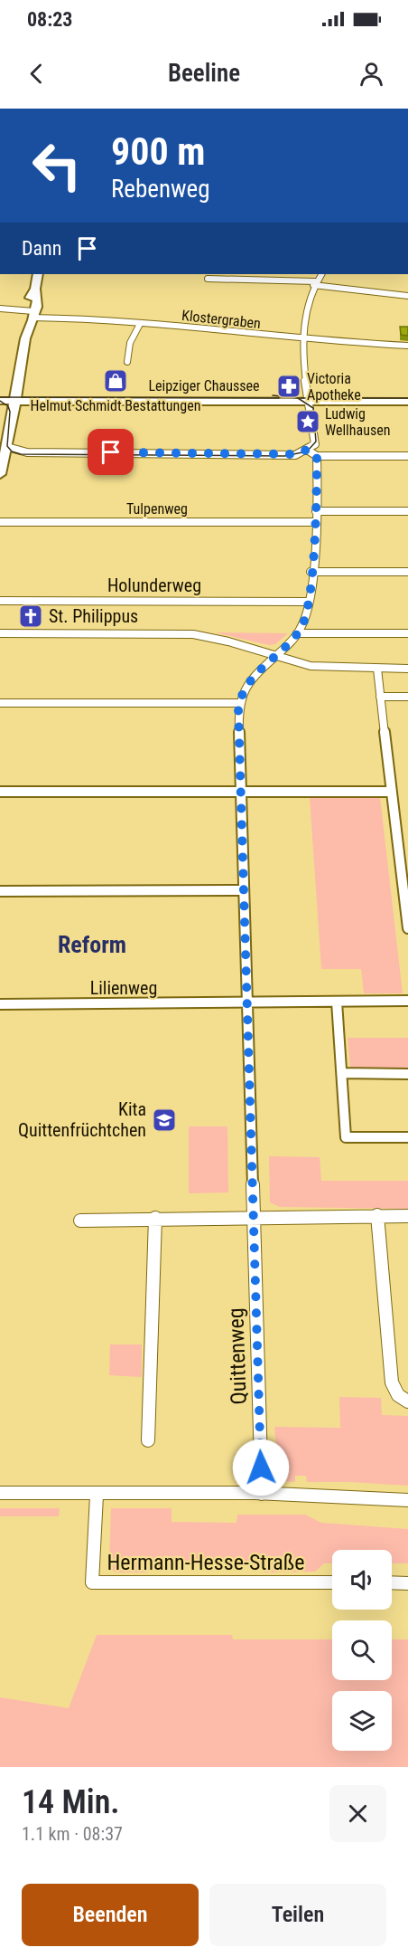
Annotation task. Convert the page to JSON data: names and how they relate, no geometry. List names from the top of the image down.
{
  "streets": {
    "main road": ["Leipziger Chaussee"],
    "street": [
      "Klostergraben",
      "Tulpenweg",
      "Holunderweg",
      "Lilienweg",
      "Quittenweg",
      "Hermann-Hesse-Straße"
    ]
  },
  "crossings": [
    ["Tulpenweg", "Quittenweg"],
    ["Holunderweg", "Quittenweg"],
    ["Lilienweg", "Quittenweg"]
  ],
  "districts": ["Reform"],
  "places": {
    "shop": ["Helmut Schmidt Bestattungen"],
    "pharmacy": ["Victoria Apotheke"],
    "place": ["Ludwig Wellhausen"],
    "church": ["St. Philippus"],
    "school or university": ["Kita Quittenfrüchtchen"]
  },
  "page": {
    "status": "08:23",
    "header": "Beeline",
    "turn": ["900 m", "Rebenweg"],
    "then": "Dann",
    "heading": ["14 Min.", "1.1 km · 08:37"],
    "buttons": ["Beenden", "Teilen"]
  }
}
